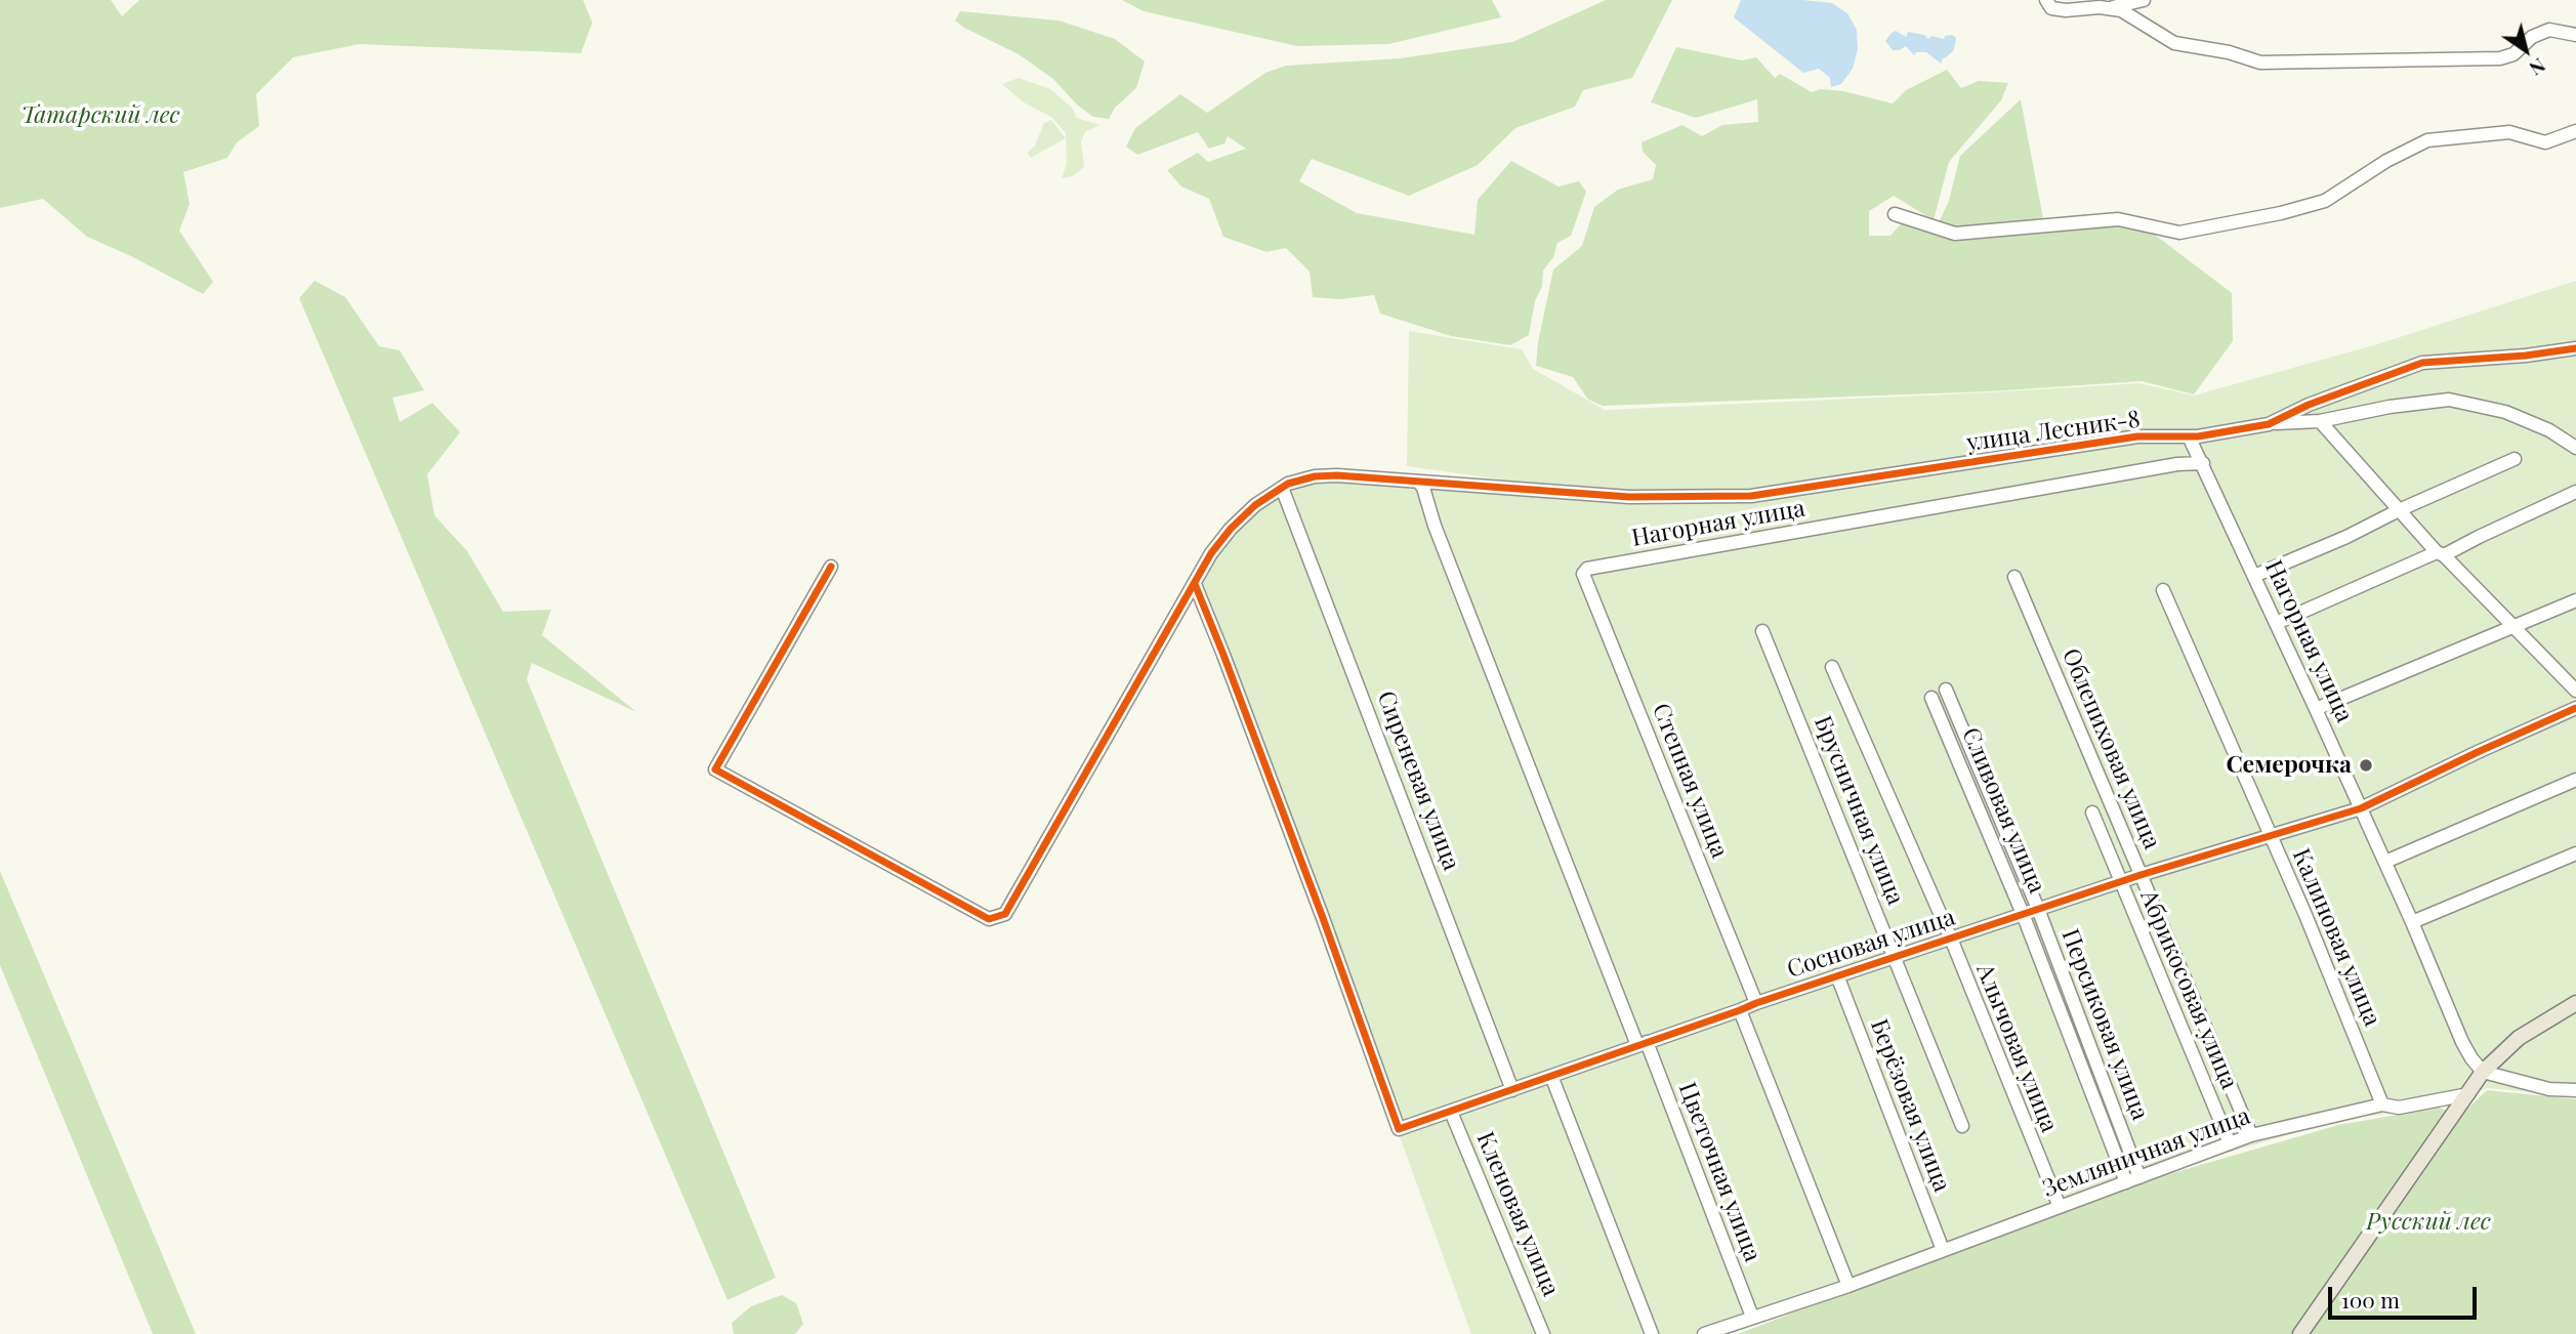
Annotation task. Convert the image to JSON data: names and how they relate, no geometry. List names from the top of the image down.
{
  "streets": {
    "street": [
      "улица Лесник-8",
      "Нагорная улица",
      "Облепиховая улица",
      "Сиреневая улица",
      "Степная улица",
      "Брусничная улица",
      "Сливовая улица",
      "Калиновая улица",
      "Сосновая улица",
      "Абрикосовая улица",
      "Персиковая улица",
      "Алычовая улица",
      "Берёзовая улица",
      "Земляничная улица",
      "Цветочная улица",
      "Кленовая улица"
    ]
  },
  "crossings": [
    ["улица Лесник-8", "Нагорная улица"],
    ["улица Лесник-8", "Сиреневая улица"],
    ["улица Лесник-8", "Сосновая улица"],
    ["улица Лесник-8", "Цветочная улица"],
    ["Нагорная улица", "Степная улица"],
    ["Нагорная улица", "Сосновая улица"],
    ["Облепиховая улица", "Сосновая улица"],
    ["Облепиховая улица", "Земляничная улица"],
    ["Сиреневая улица", "Сосновая улица"],
    ["Степная улица", "Сосновая улица"],
    ["Брусничная улица", "Сосновая улица"],
    ["Сливовая улица", "Сосновая улица"],
    ["Сливовая улица", "Земляничная улица"],
    ["Калиновая улица", "Сосновая улица"],
    ["Калиновая улица", "Земляничная улица"],
    ["Сосновая улица", "Абрикосовая улица"],
    ["Сосновая улица", "Персиковая улица"],
    ["Сосновая улица", "Алычовая улица"],
    ["Сосновая улица", "Берёзовая улица"],
    ["Сосновая улица", "Цветочная улица"],
    ["Сосновая улица", "Кленовая улица"],
    ["Абрикосовая улица", "Земляничная улица"],
    ["Персиковая улица", "Земляничная улица"],
    ["Алычовая улица", "Земляничная улица"],
    ["Берёзовая улица", "Земляничная улица"],
    ["Земляничная улица", "Цветочная улица"]
  ],
  "parks": ["Татарский лес", "Русский лес"],
  "places": ["Семерочка"],
  "scale_bar": "100 m",
  "north": "bottom right"
}
